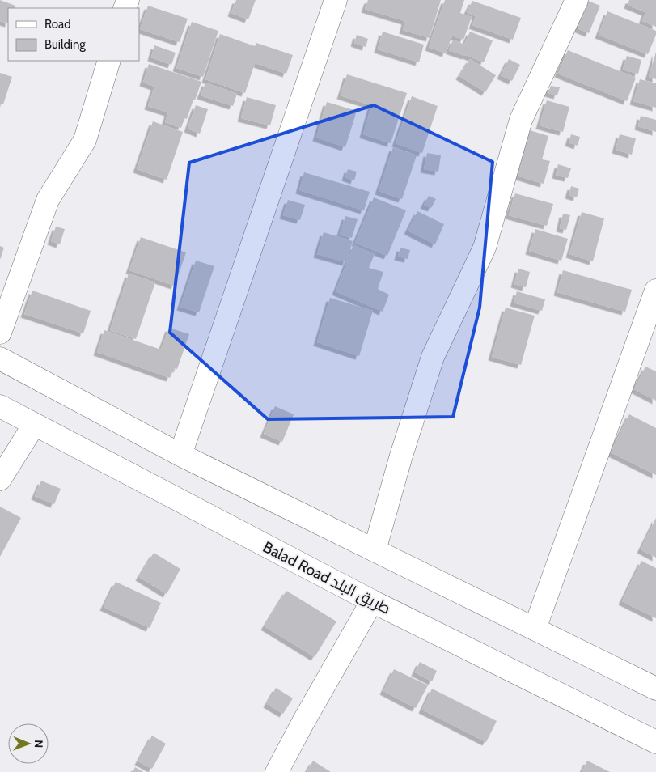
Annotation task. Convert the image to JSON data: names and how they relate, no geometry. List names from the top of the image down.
{
  "streets": {
    "main road": ["Balad Road طريق البلد"]
  },
  "legend": ["Road", "Building"],
  "north": "right"
}
